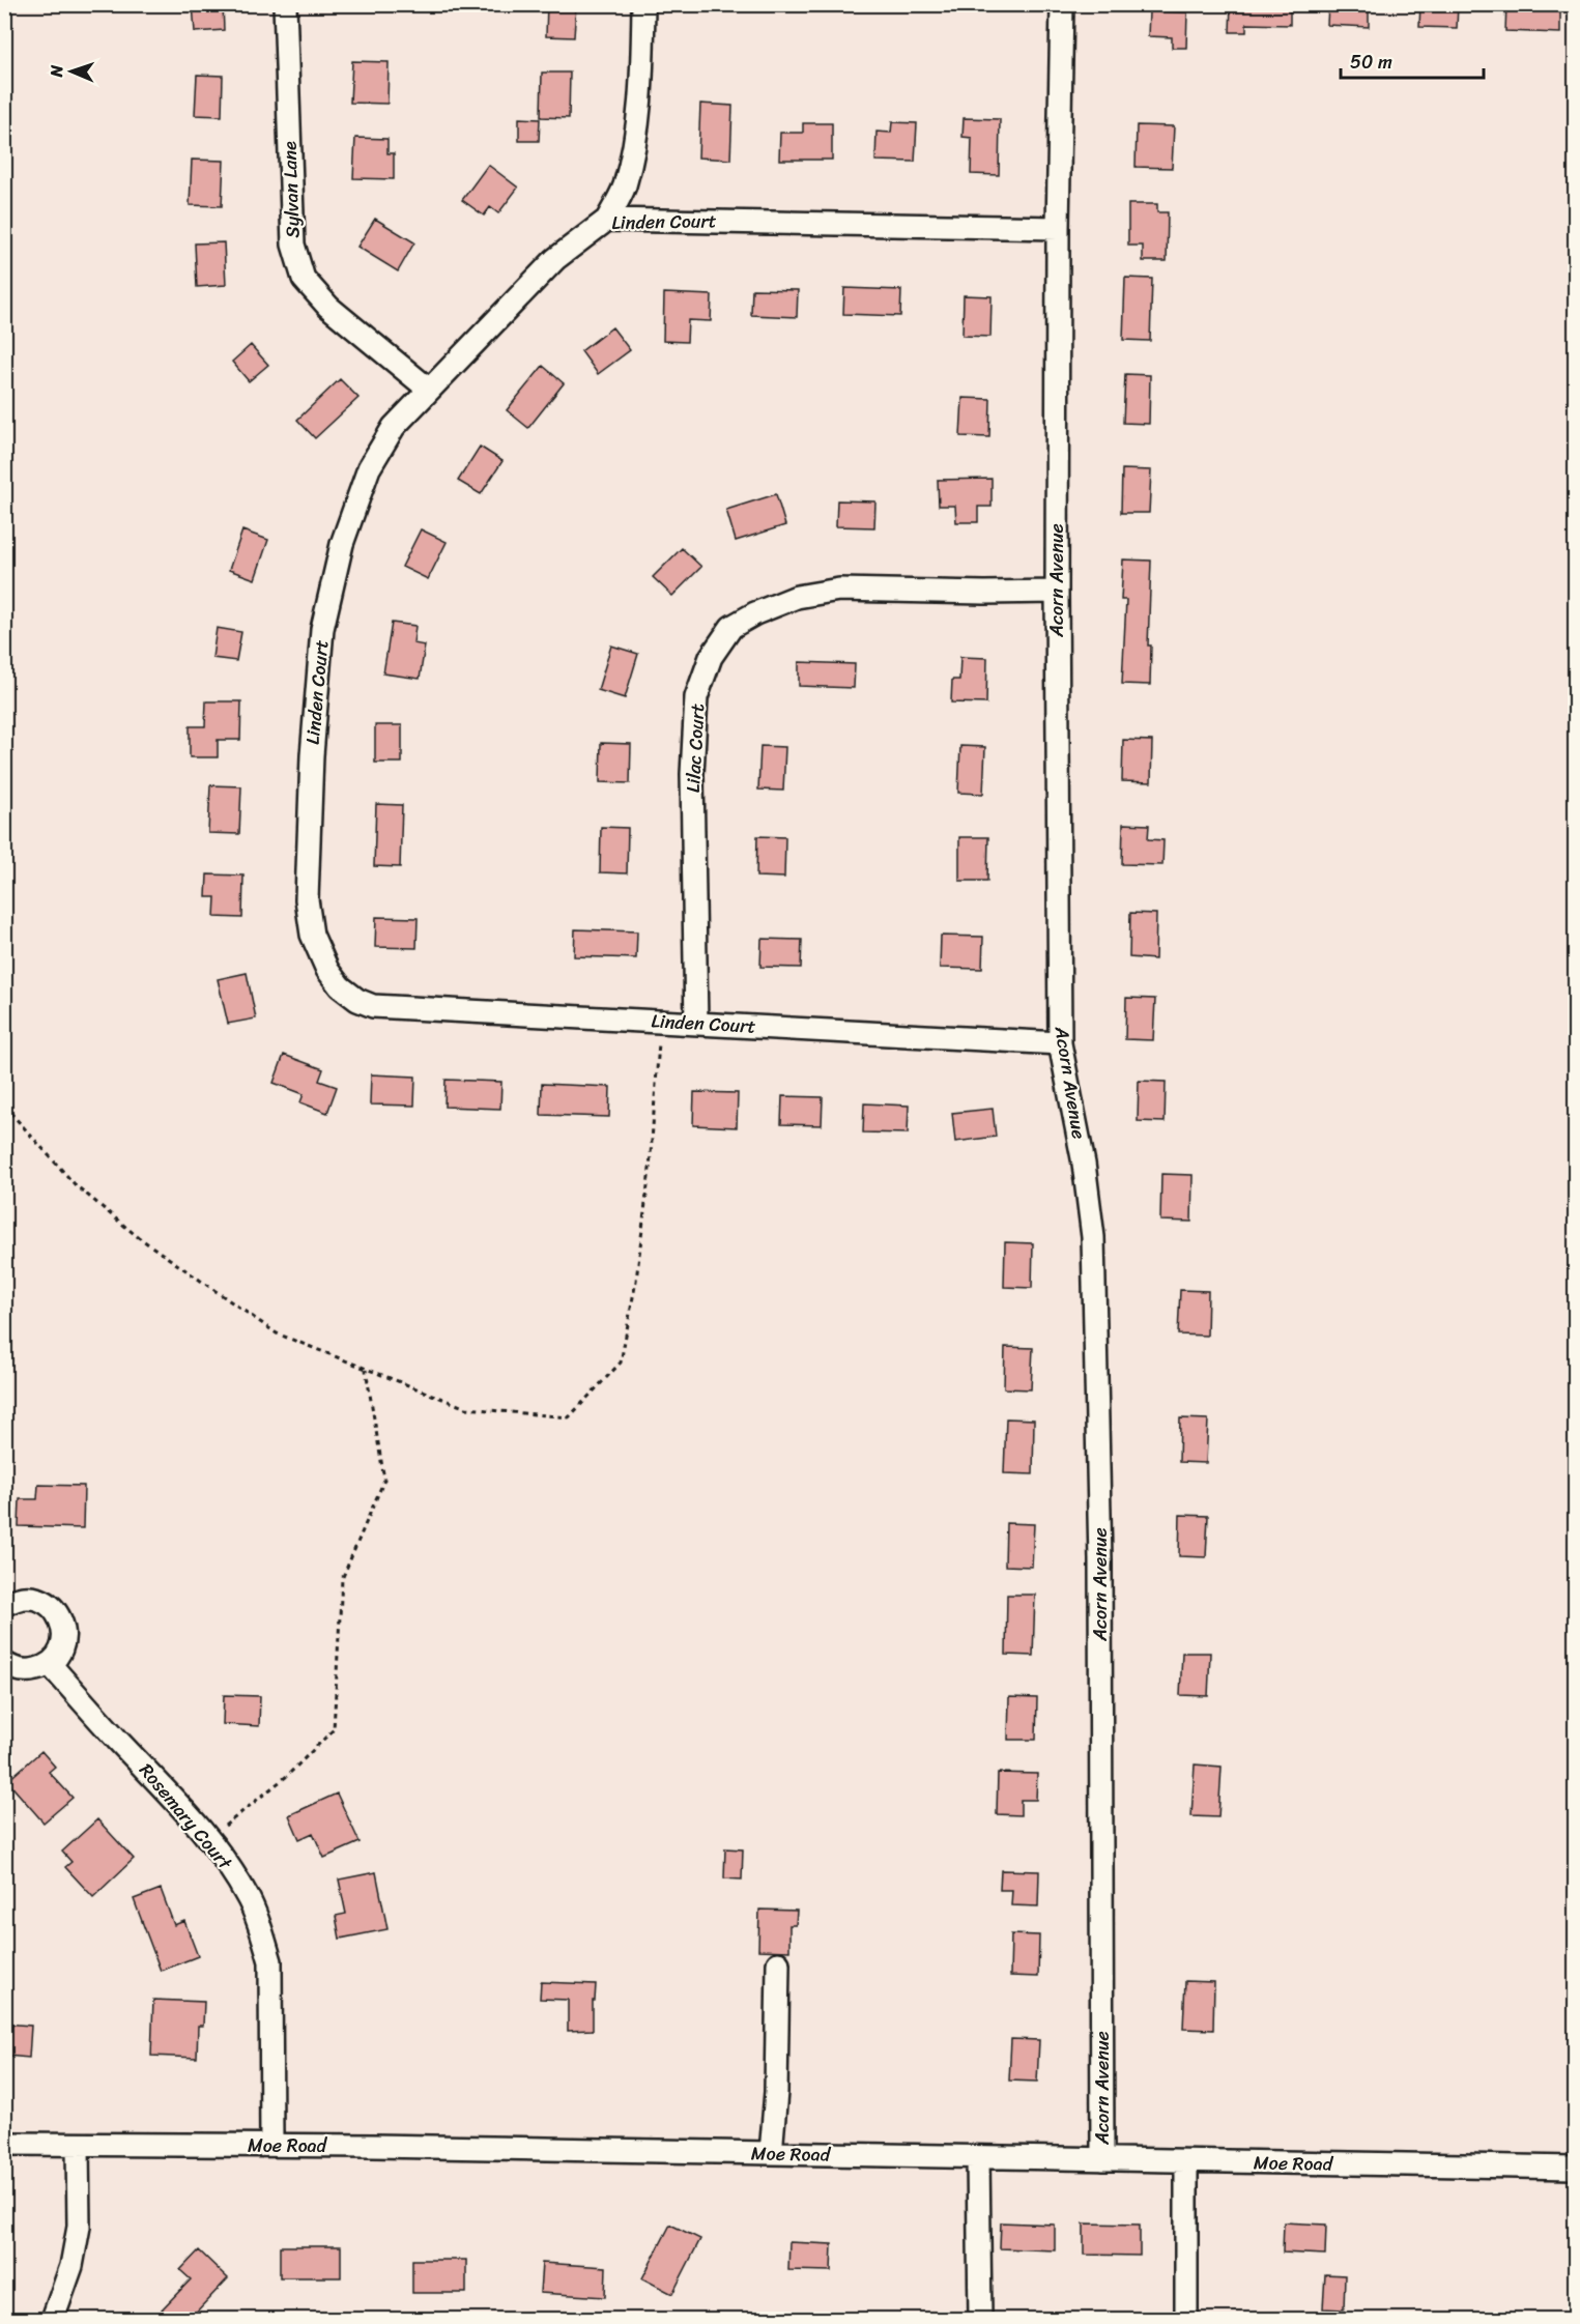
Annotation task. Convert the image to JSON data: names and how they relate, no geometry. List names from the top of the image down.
{
  "streets": {
    "street": [
      "Sylvan Lane",
      "Linden Court",
      "Acorn Avenue",
      "Lilac Court",
      "Rosemary Court",
      "Moe Road"
    ]
  },
  "crossings": [
    ["Sylvan Lane", "Linden Court"],
    ["Linden Court", "Acorn Avenue"],
    ["Linden Court", "Lilac Court"],
    ["Acorn Avenue", "Lilac Court"],
    ["Acorn Avenue", "Moe Road"],
    ["Rosemary Court", "Moe Road"]
  ],
  "scale_bar": "50 m",
  "north": "left"
}
